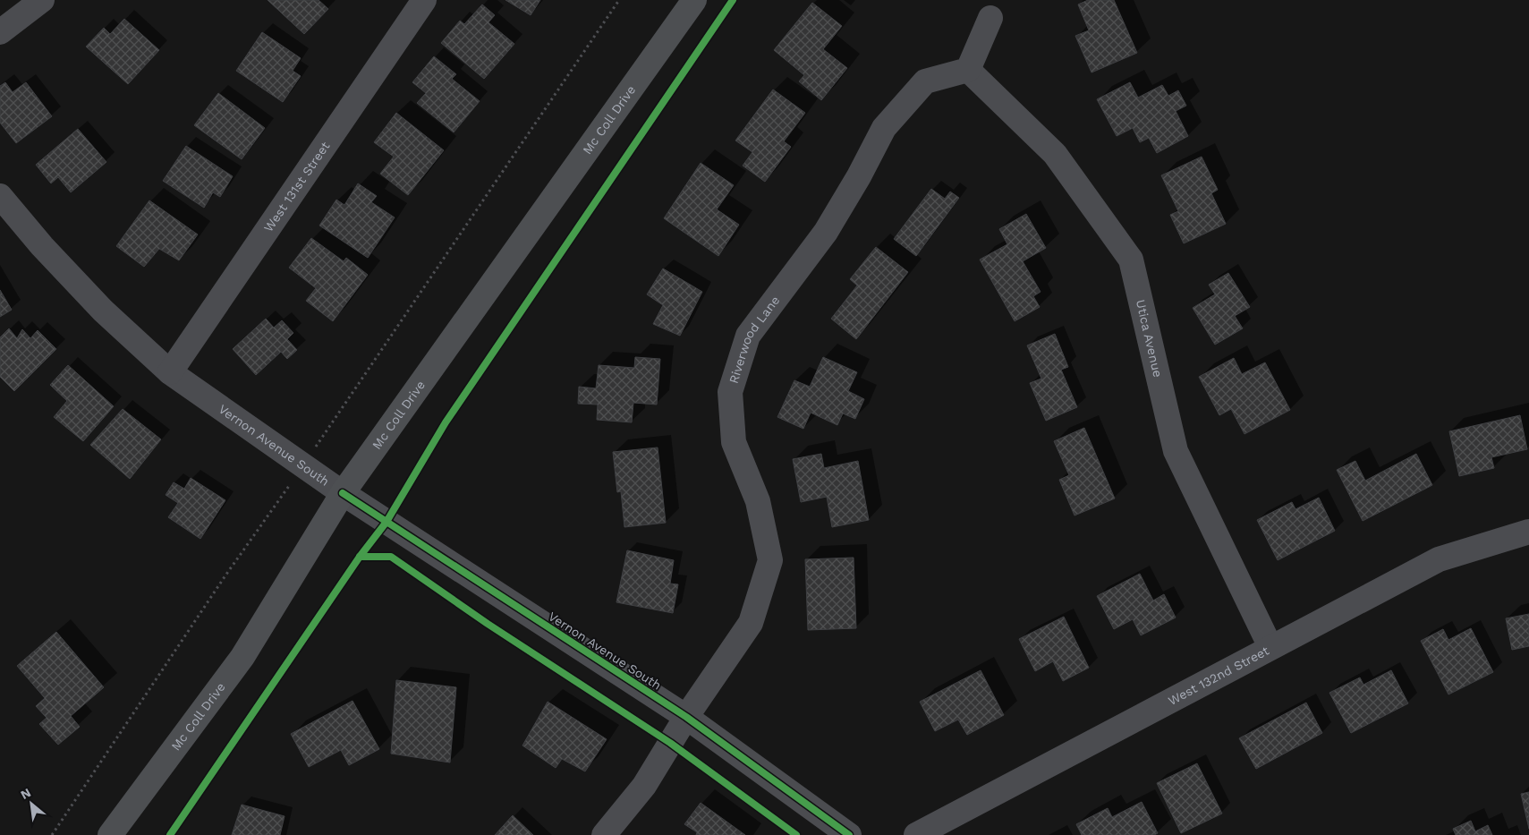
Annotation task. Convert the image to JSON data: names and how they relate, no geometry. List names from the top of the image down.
{
  "streets": {
    "main road": ["Mc Coll Drive"],
    "street": [
      "West 131st Street",
      "Utica Avenue",
      "Riverwood Lane",
      "Vernon Avenue South",
      "West 132nd Street"
    ]
  },
  "crossings": [
    ["Mc Coll Drive", "Vernon Avenue South"],
    ["West 131st Street", "Vernon Avenue South"],
    ["Utica Avenue", "Riverwood Lane"],
    ["Utica Avenue", "West 132nd Street"],
    ["Riverwood Lane", "Vernon Avenue South"]
  ],
  "north": "top left"
}
